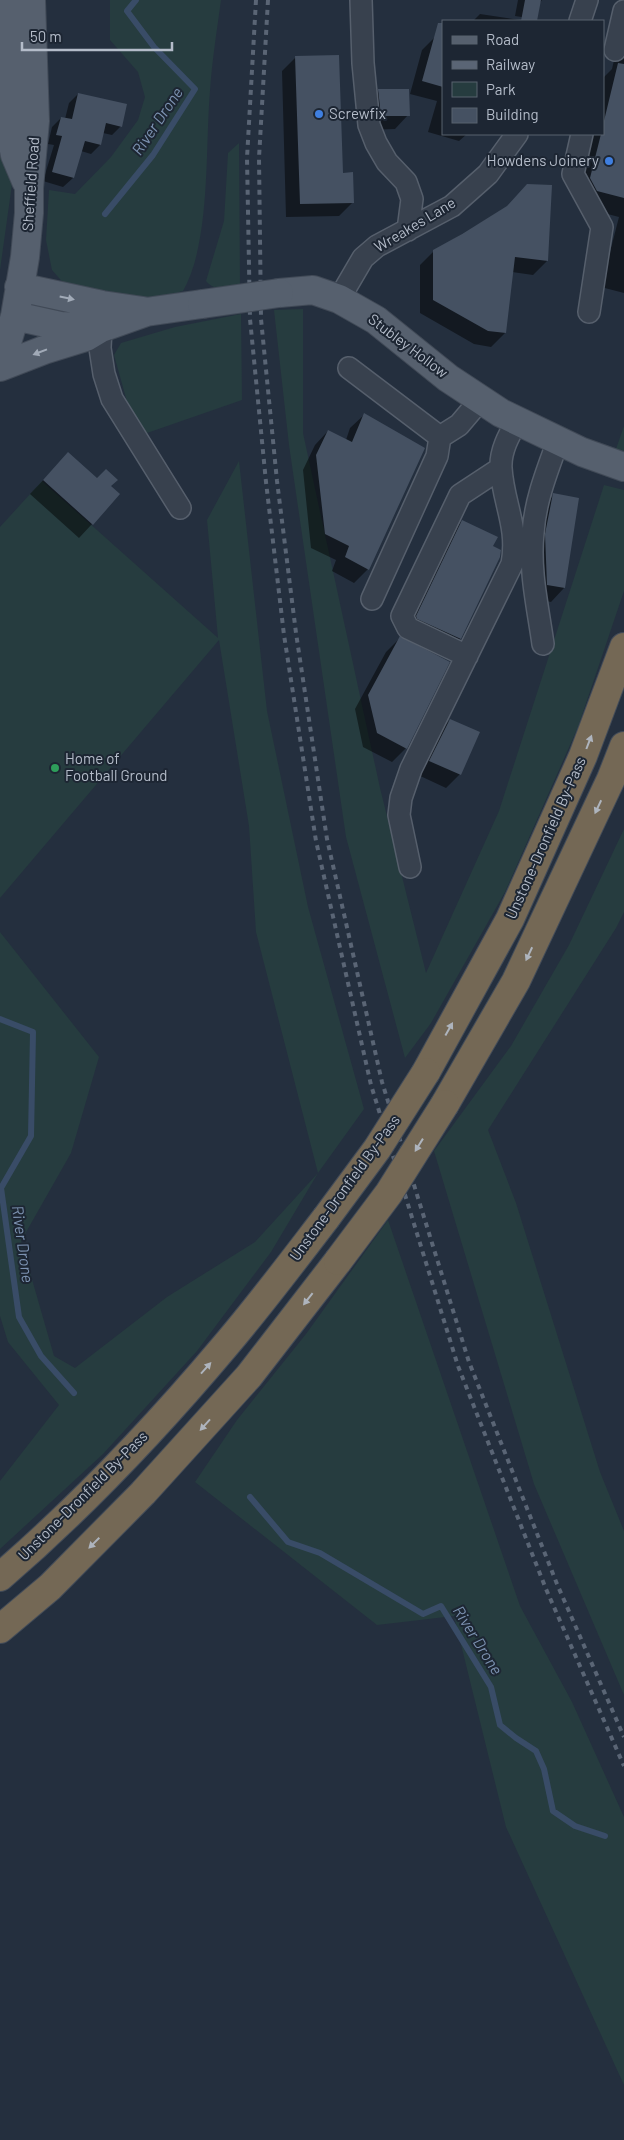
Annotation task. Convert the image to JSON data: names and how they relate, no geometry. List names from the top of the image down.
{
  "streets": {
    "highway": ["Unstone-Dronfield By-Pass"],
    "main road": ["Sheffield Road", "Stubley Hollow"],
    "street": ["Wreakes Lane"]
  },
  "crossings": [
    ["Sheffield Road", "Stubley Hollow"],
    ["Wreakes Lane", "Stubley Hollow"]
  ],
  "water": ["River Drone"],
  "places": ["Screwfix", "Howdens Joinery", "Home of Football Ground"],
  "legend": [
    "Road",
    "Railway",
    "Park",
    "Building"
  ],
  "scale_bar": "50 m"
}
